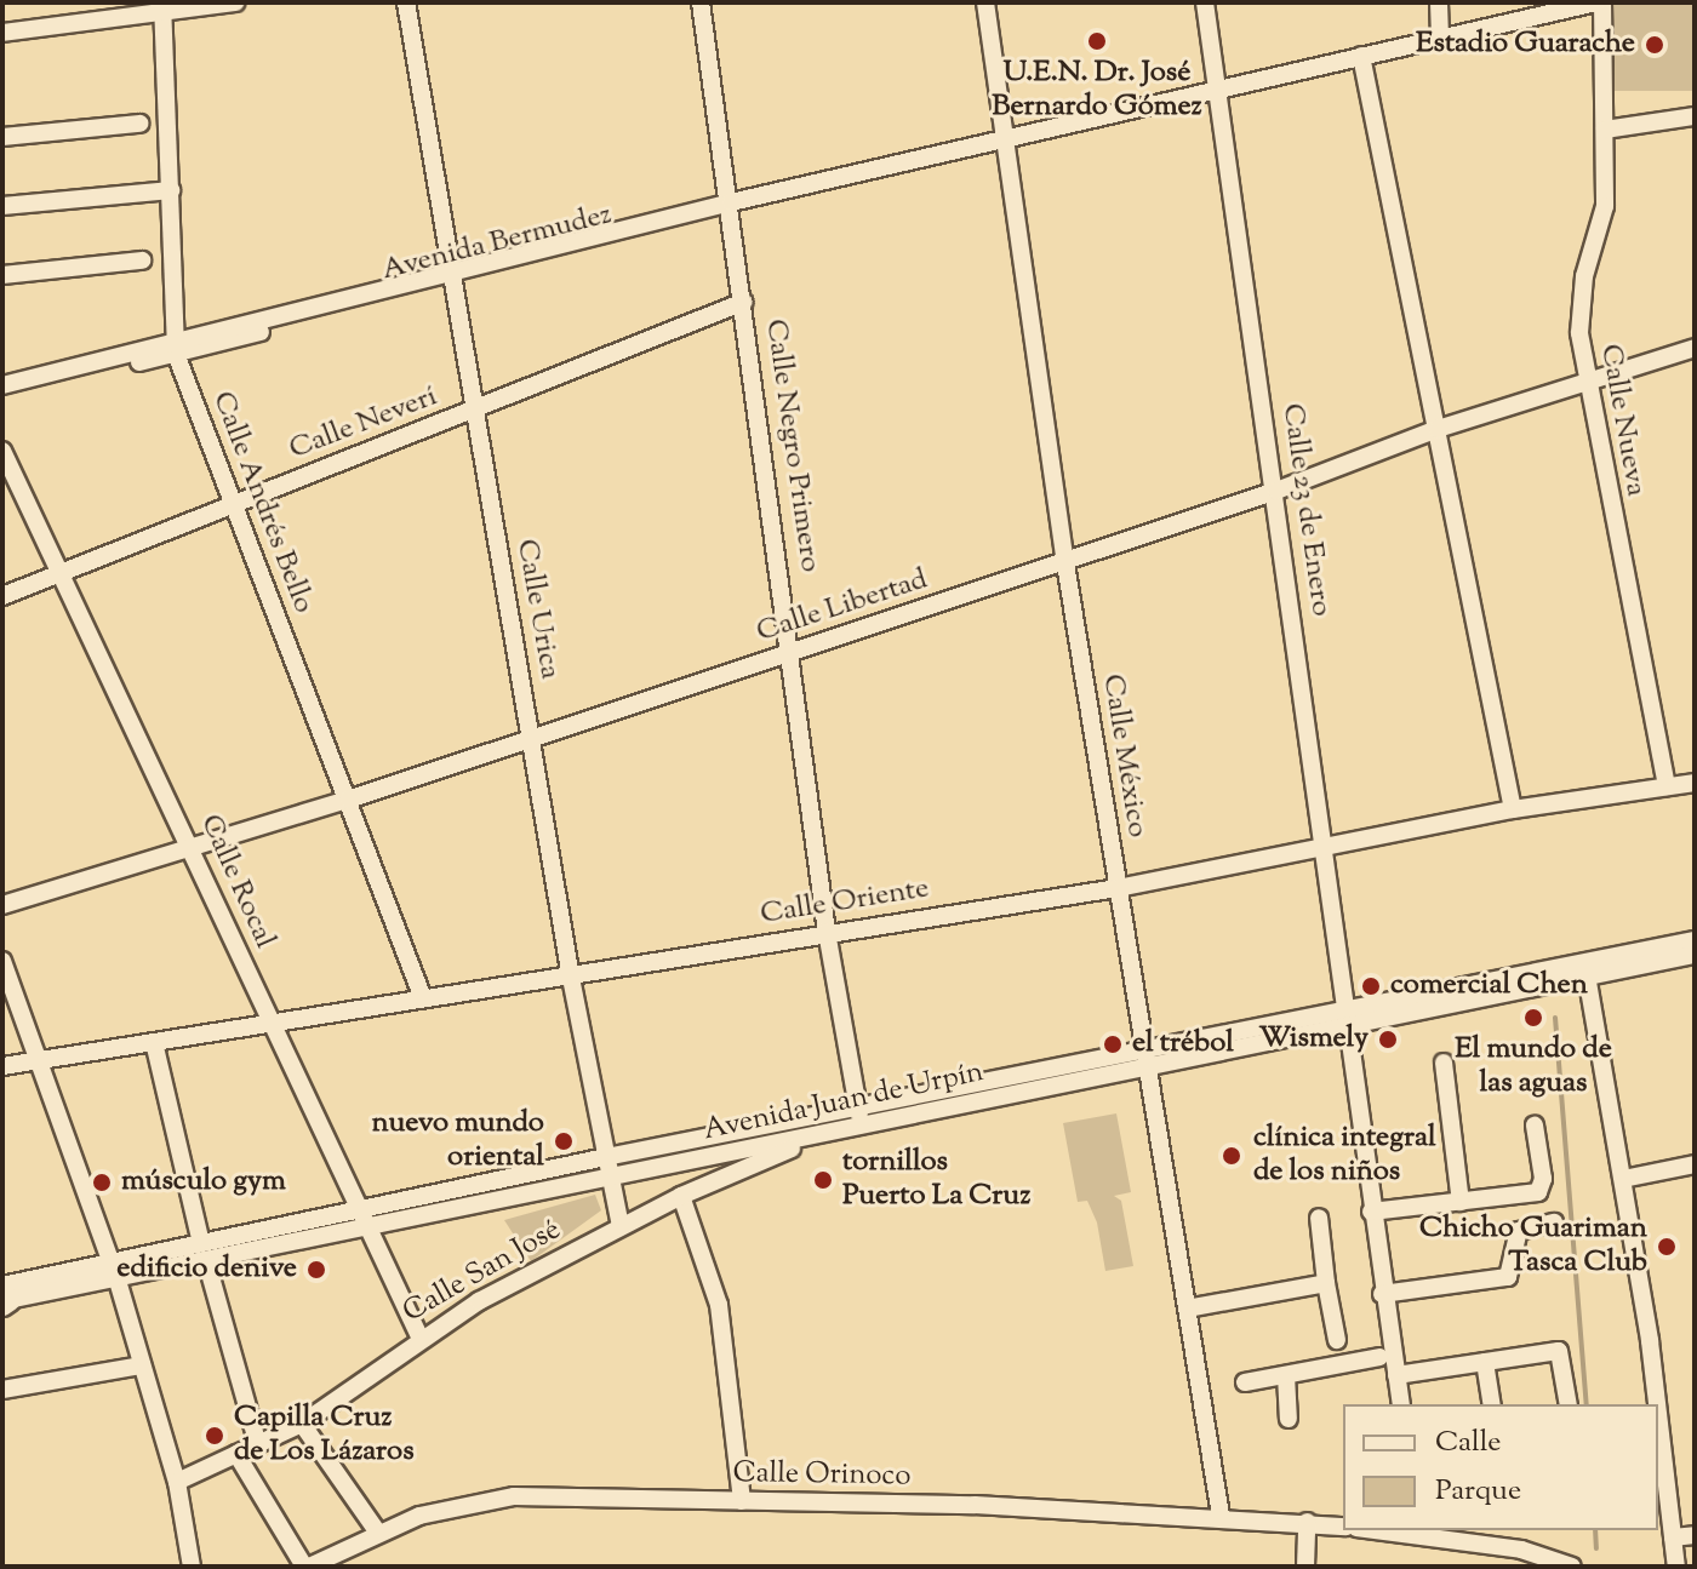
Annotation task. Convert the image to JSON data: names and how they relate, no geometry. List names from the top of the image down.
{
  "streets": {
    "street": [
      "Avenida Bermudez",
      "Calle Nueva",
      "Calle Neverí",
      "Calle Negro Primero",
      "Calle Andrés Bello",
      "Calle 23 de Enero",
      "Calle Libertad",
      "Calle Urica",
      "Calle México",
      "Calle Rocal",
      "Calle Oriente",
      "Avenida Juan de Urpín",
      "Calle San José",
      "Calle Orinoco"
    ]
  },
  "crossings": [
    ["Avenida Bermudez", "Calle Nueva"],
    ["Avenida Bermudez", "Calle Negro Primero"],
    ["Avenida Bermudez", "Calle Andrés Bello"],
    ["Avenida Bermudez", "Calle 23 de Enero"],
    ["Avenida Bermudez", "Calle Urica"],
    ["Avenida Bermudez", "Calle México"],
    ["Calle Nueva", "Calle Libertad"],
    ["Calle Nueva", "Calle Oriente"],
    ["Calle Neverí", "Calle Negro Primero"],
    ["Calle Neverí", "Calle Andrés Bello"],
    ["Calle Neverí", "Calle Urica"],
    ["Calle Neverí", "Calle Rocal"],
    ["Calle Negro Primero", "Calle Libertad"],
    ["Calle Negro Primero", "Calle Oriente"],
    ["Calle Negro Primero", "Avenida Juan de Urpín"],
    ["Calle Andrés Bello", "Calle Libertad"],
    ["Calle Andrés Bello", "Calle Oriente"],
    ["Calle 23 de Enero", "Calle Libertad"],
    ["Calle 23 de Enero", "Calle Oriente"],
    ["Calle 23 de Enero", "Avenida Juan de Urpín"],
    ["Calle Libertad", "Calle Urica"],
    ["Calle Libertad", "Calle México"],
    ["Calle Libertad", "Calle Rocal"],
    ["Calle Urica", "Calle Oriente"],
    ["Calle Urica", "Avenida Juan de Urpín"],
    ["Calle Urica", "Calle San José"],
    ["Calle México", "Calle Oriente"],
    ["Calle México", "Avenida Juan de Urpín"],
    ["Calle México", "Calle Orinoco"],
    ["Calle Rocal", "Calle Oriente"],
    ["Calle Rocal", "Avenida Juan de Urpín"],
    ["Calle Rocal", "Calle San José"],
    ["Avenida Juan de Urpín", "Calle San José"]
  ],
  "places": [
    "U.E.N. Dr. José Bernardo Gómez",
    "Estadio Guarache",
    "comercial Chen",
    "El mundo de las aguas",
    "Wismely",
    "el trébol",
    "nuevo mundo oriental",
    "clínica integral de los niños",
    "tornillos Puerto La Cruz",
    "músculo gym",
    "Chicho Guariman Tasca Club",
    "edificio denive",
    "Capilla Cruz de Los Lázaros"
  ],
  "legend": ["Calle", "Parque"]
}
